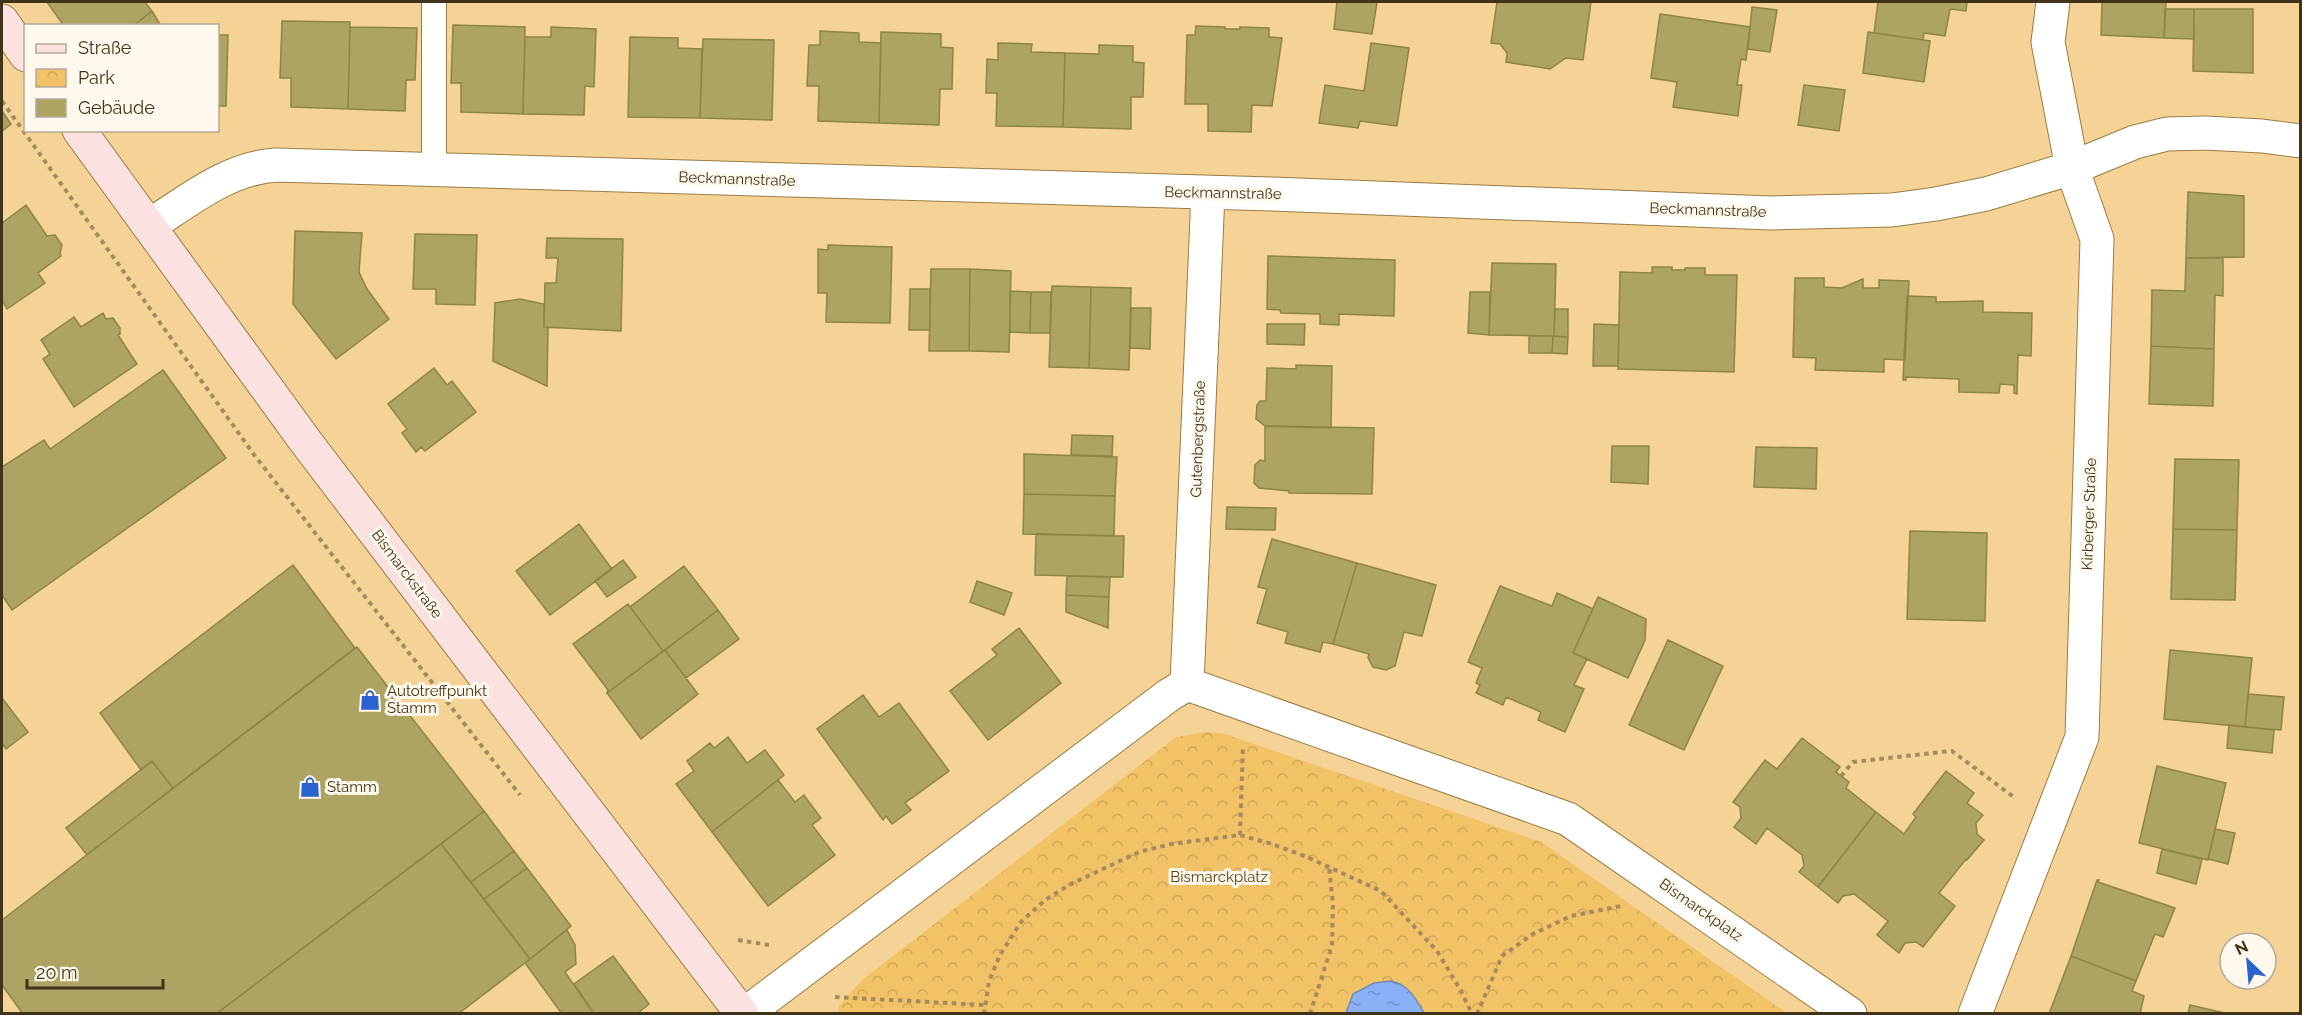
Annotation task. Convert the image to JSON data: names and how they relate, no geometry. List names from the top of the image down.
{
  "streets": {
    "main road": ["Bismarckstraße"],
    "street": [
      "Beckmannstraße",
      "Gutenbergstraße",
      "Kirberger Straße",
      "Bismarckplatz"
    ]
  },
  "crossings": [
    ["Beckmannstraße", "Gutenbergstraße"],
    ["Beckmannstraße", "Kirberger Straße"],
    ["Beckmannstraße", "Bismarckstraße"],
    ["Gutenbergstraße", "Bismarckplatz"]
  ],
  "parks": ["Bismarckplatz"],
  "places": {
    "shop": ["Autotreffpunkt Stamm", "Stamm"]
  },
  "legend": ["Straße", "Park", "Gebäude"],
  "scale_bar": "20 m",
  "north": "top left"
}
